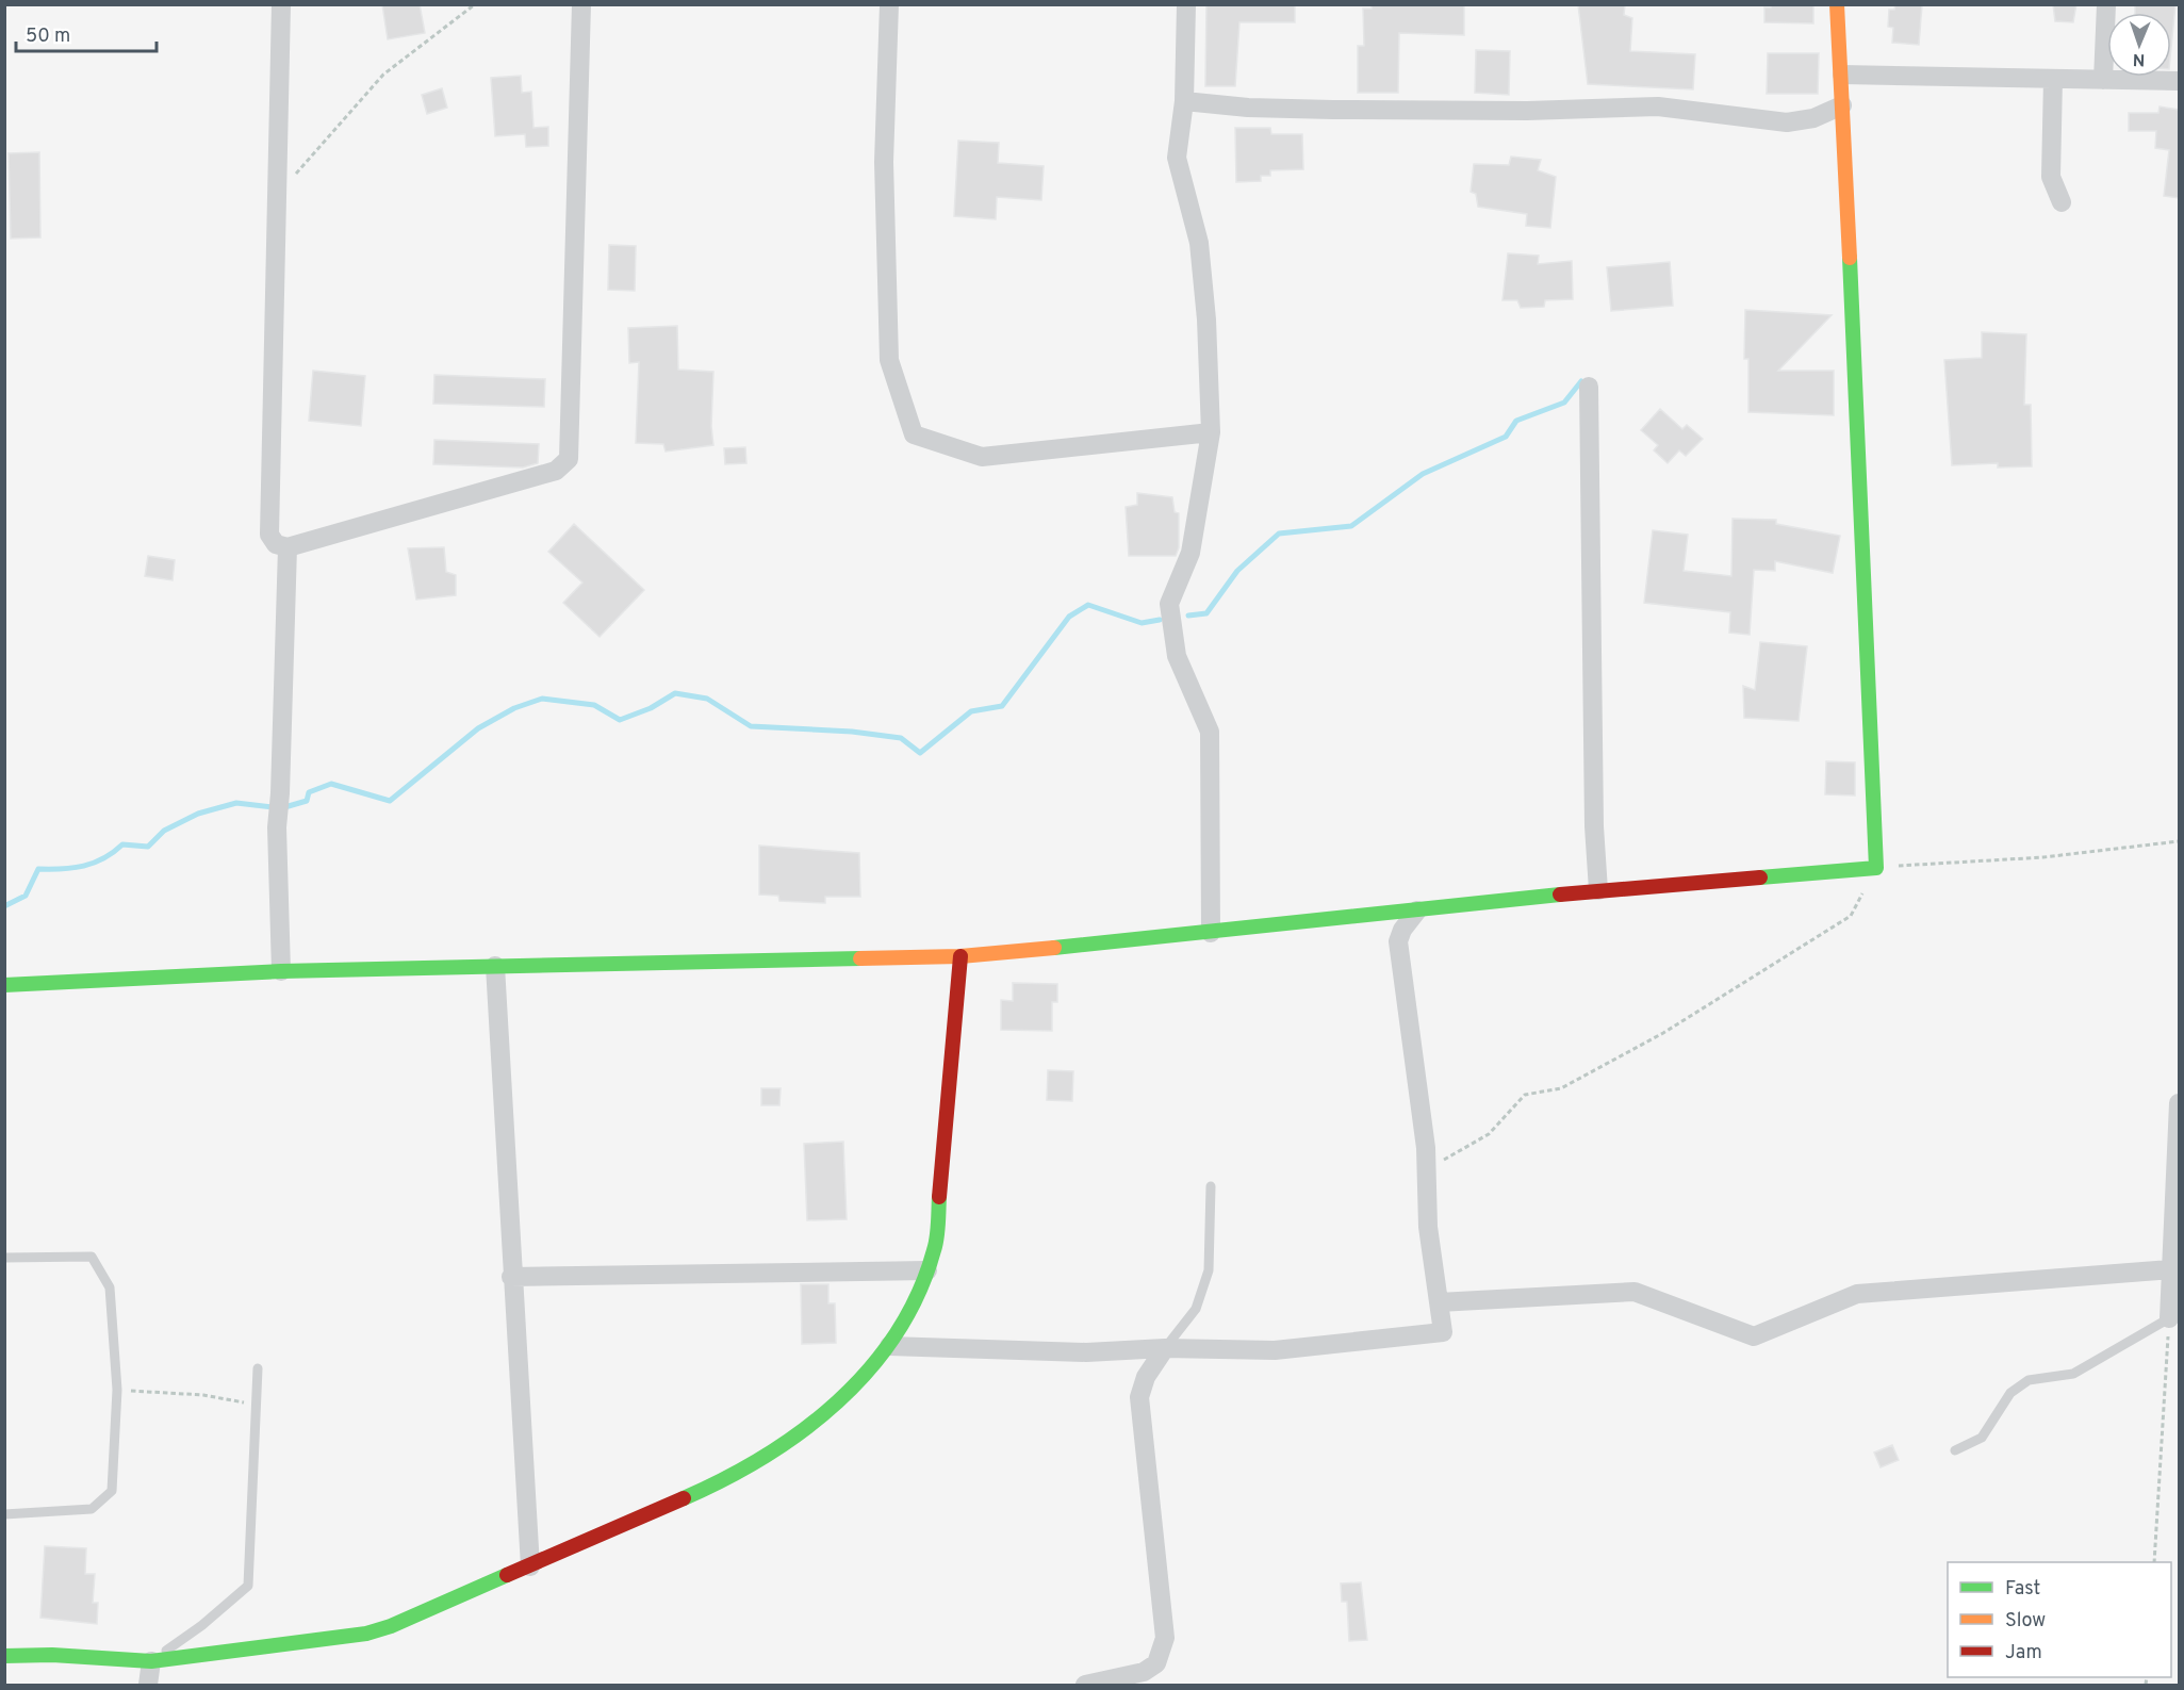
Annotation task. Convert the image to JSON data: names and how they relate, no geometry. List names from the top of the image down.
{
  "legend": ["Fast", "Slow", "Jam"],
  "scale_bar": "50 m",
  "north": "bottom"
}
